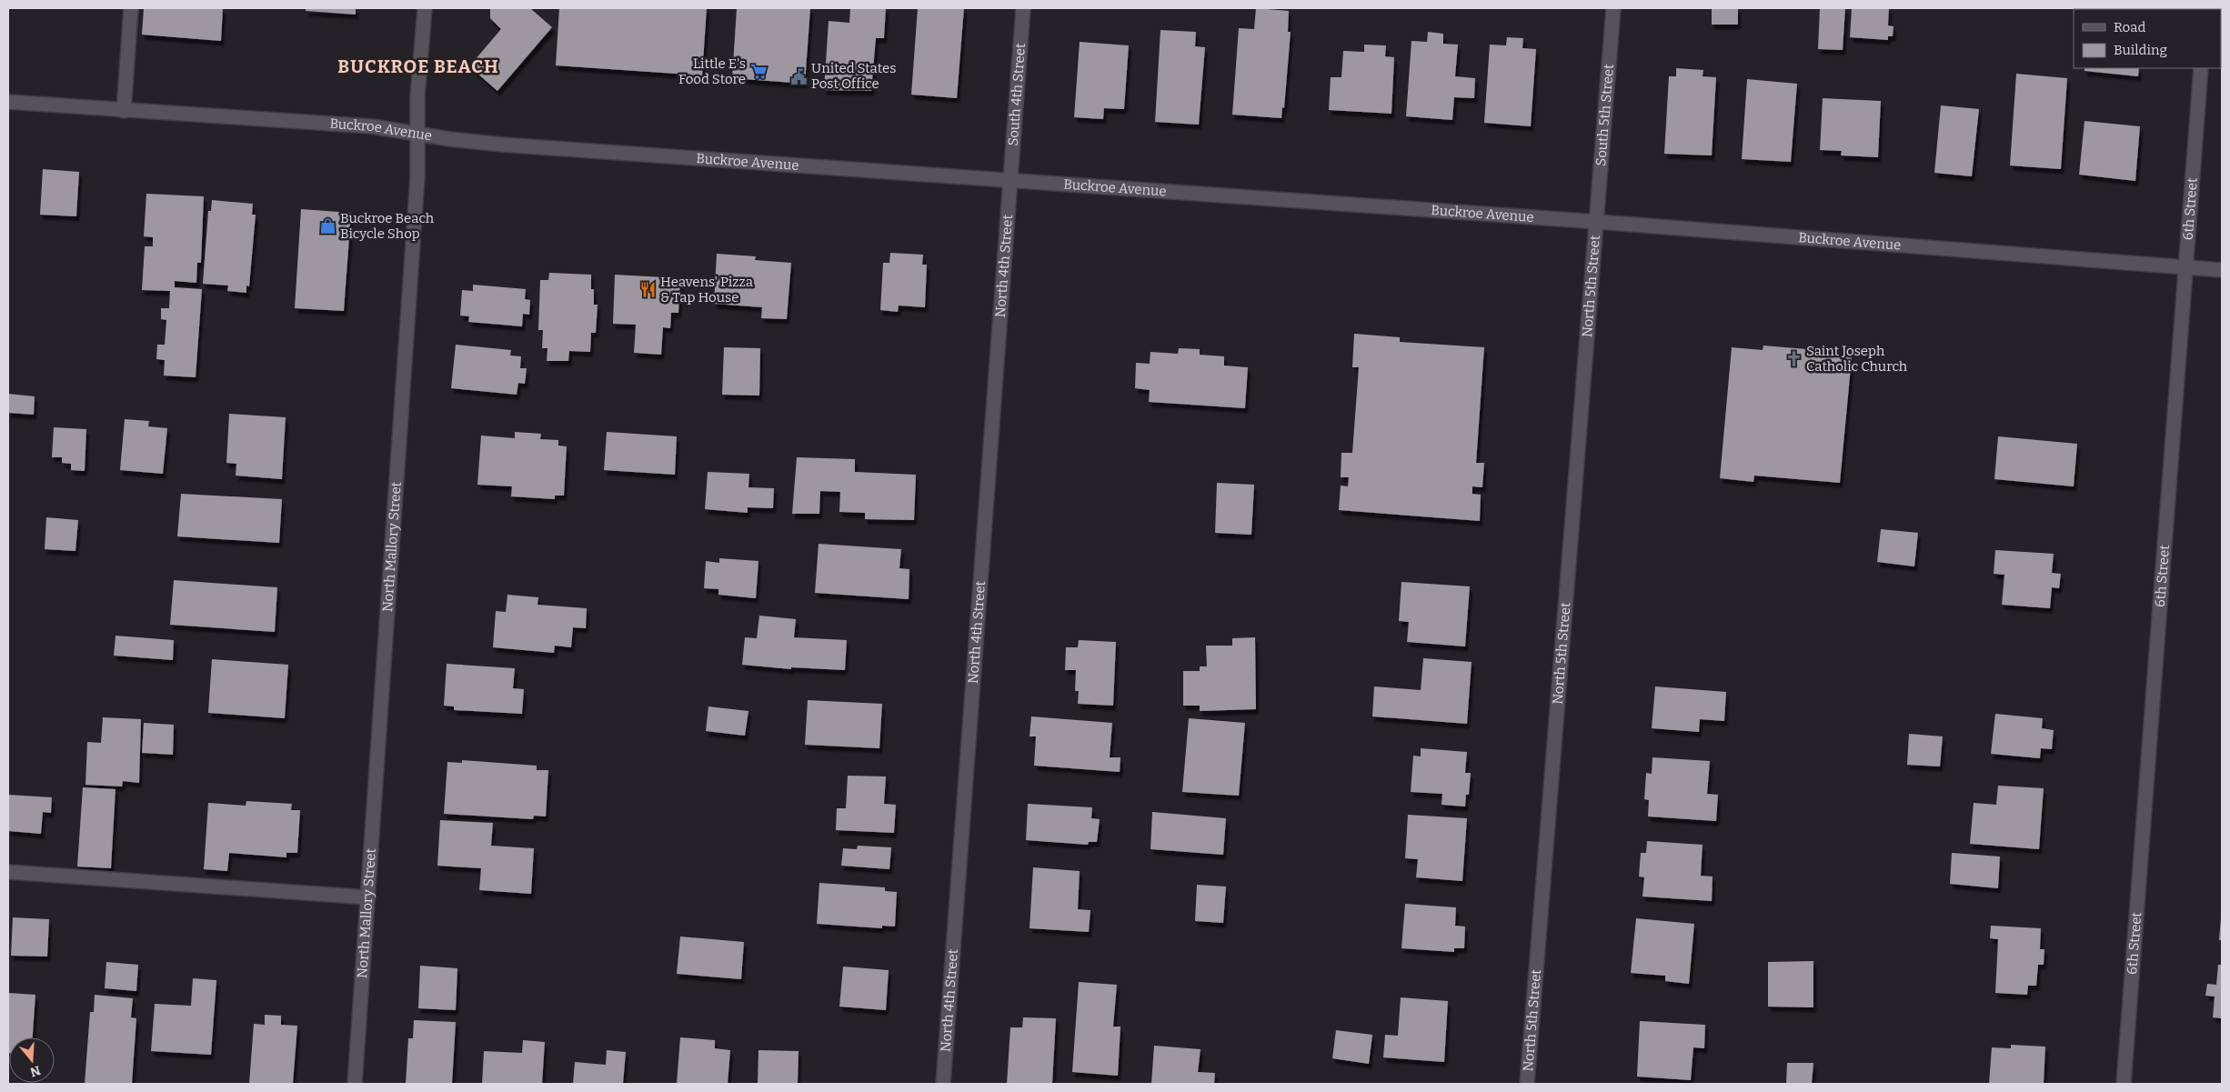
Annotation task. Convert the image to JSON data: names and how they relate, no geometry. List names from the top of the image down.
{
  "streets": {
    "street": [
      "South 4th Street",
      "South 5th Street",
      "Buckroe Avenue",
      "6th Street",
      "North 4th Street",
      "North 5th Street",
      "North Mallory Street"
    ]
  },
  "crossings": [
    ["South 4th Street", "Buckroe Avenue"],
    ["South 4th Street", "North 4th Street"],
    ["South 5th Street", "Buckroe Avenue"],
    ["South 5th Street", "North 5th Street"],
    ["Buckroe Avenue", "6th Street"],
    ["Buckroe Avenue", "North 4th Street"],
    ["Buckroe Avenue", "North 5th Street"],
    ["Buckroe Avenue", "North Mallory Street"]
  ],
  "districts": ["BUCKROE BEACH"],
  "places": {
    "supermarket": ["Little E's Food Store"],
    "public building": ["United States Post Office"],
    "shop": ["Buckroe Beach Bicycle Shop"],
    "restaurant": ["Heavens' Pizza & Tap House"],
    "church": ["Saint Joseph Catholic Church"]
  },
  "legend": ["Road", "Building"],
  "north": "bottom"
}
